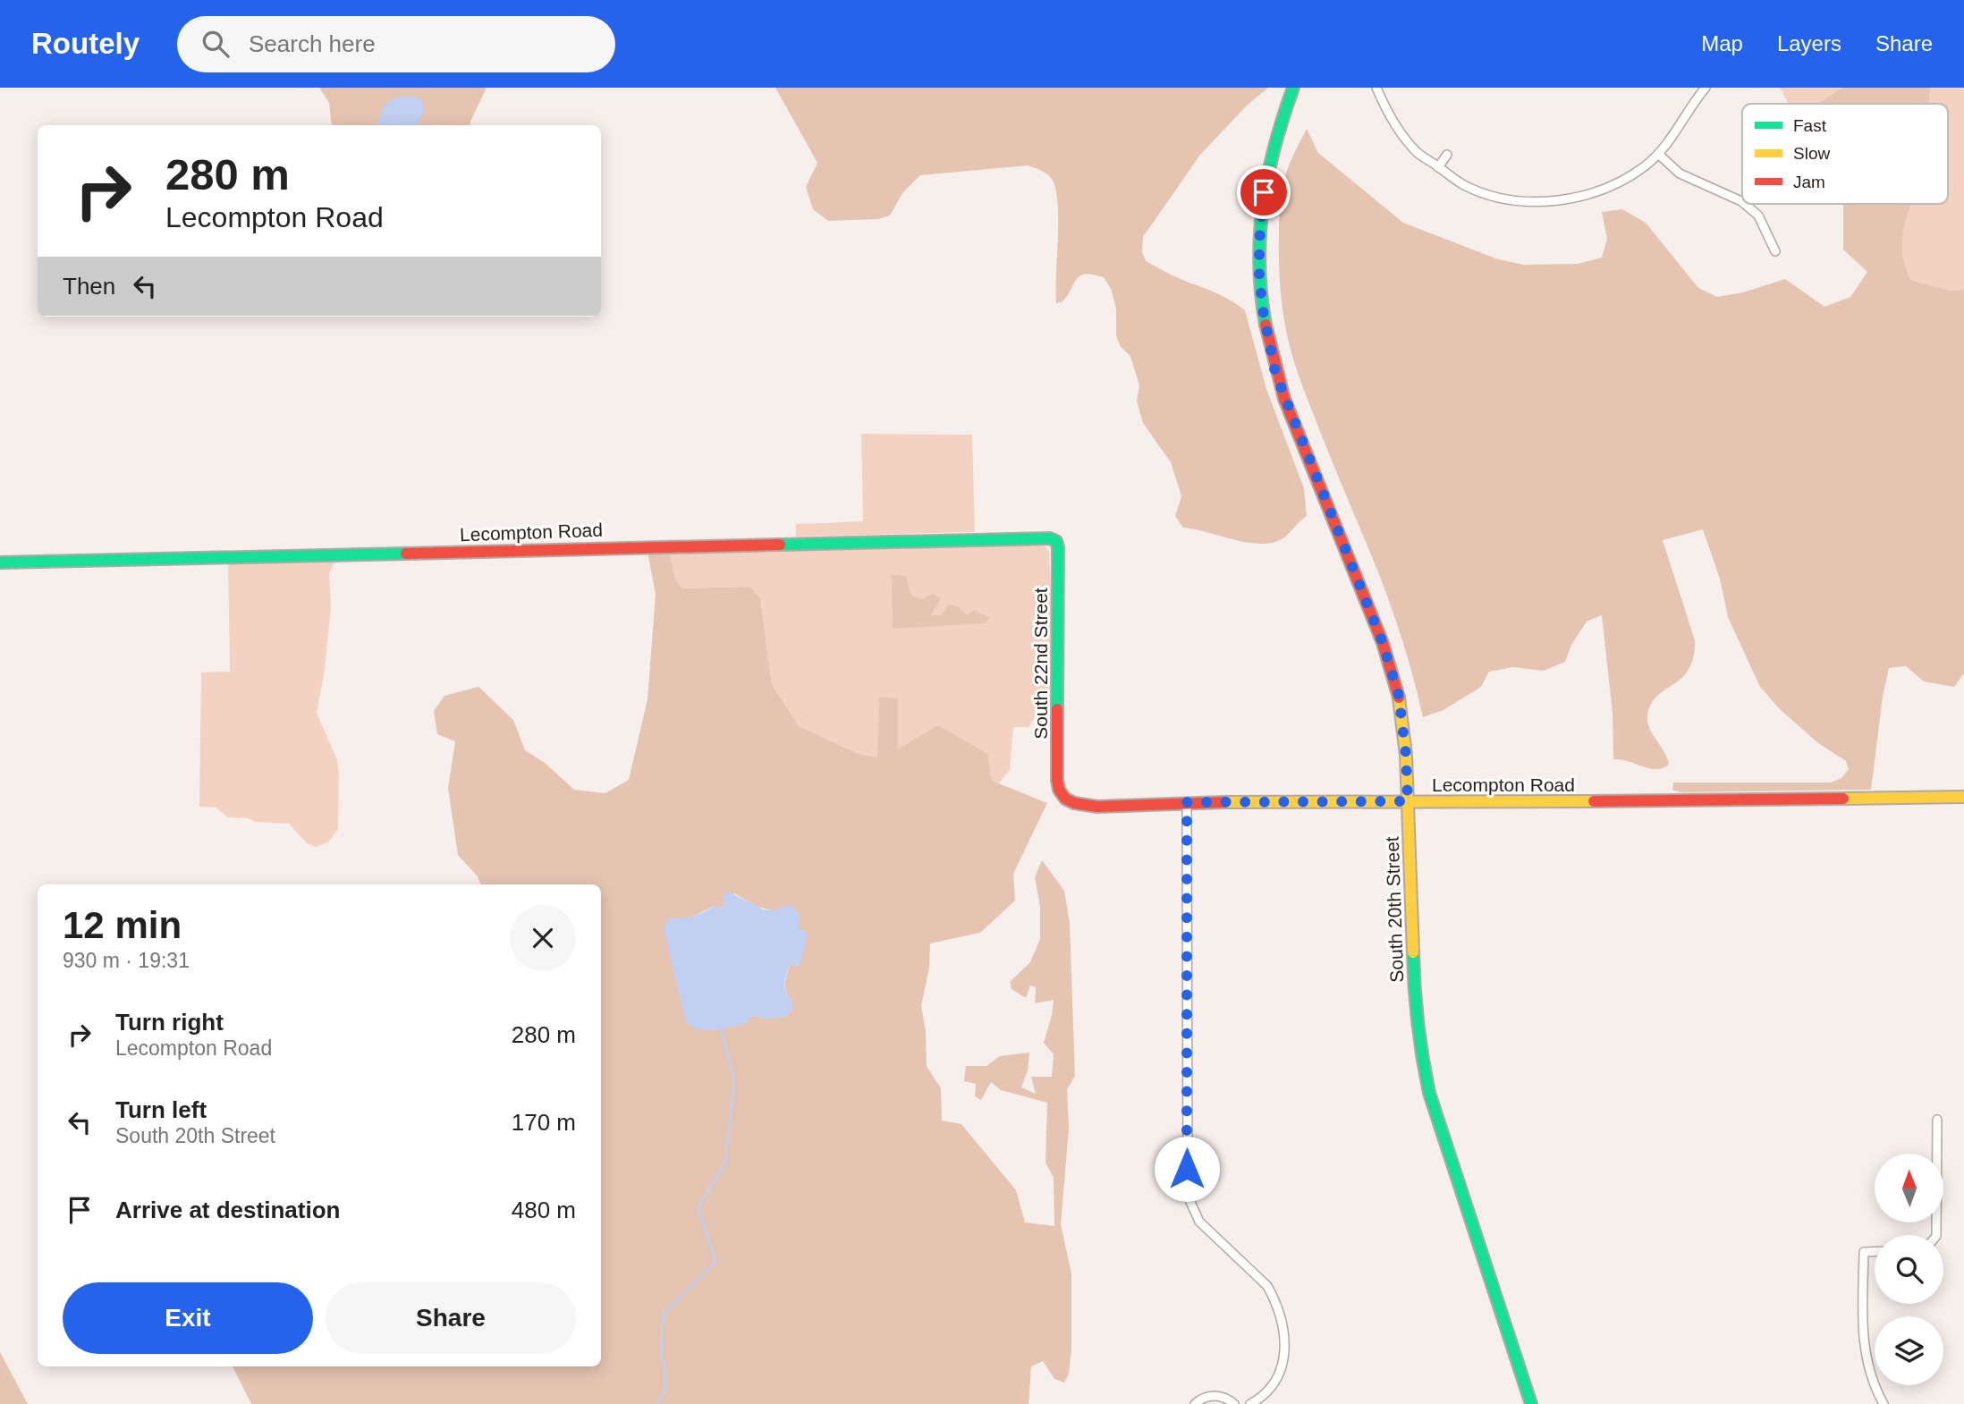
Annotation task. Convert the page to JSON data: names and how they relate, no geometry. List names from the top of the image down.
{
  "streets": {
    "street": ["Lecompton Road", "South 22nd Street", "South 20th Street"]
  },
  "crossings": [
    ["Lecompton Road", "South 22nd Street"],
    ["Lecompton Road", "South 20th Street"]
  ],
  "legend": ["Fast", "Slow", "Jam"],
  "north": "top",
  "page": {
    "header": "Routely",
    "search": "Search here",
    "nav": ["Map", "Layers", "Share"],
    "turn": ["280 m", "Lecompton Road"],
    "then": "Then",
    "heading": ["12 min", "930 m · 19:31"],
    "list": [
      {
        "name": "Turn right",
        "note": "Lecompton Road",
        "value": "280 m"
      },
      {
        "name": "Turn left",
        "note": "South 20th Street",
        "value": "170 m"
      },
      {
        "name": "Arrive at destination",
        "value": "480 m"
      }
    ],
    "buttons": ["Exit", "Share"]
  }
}
